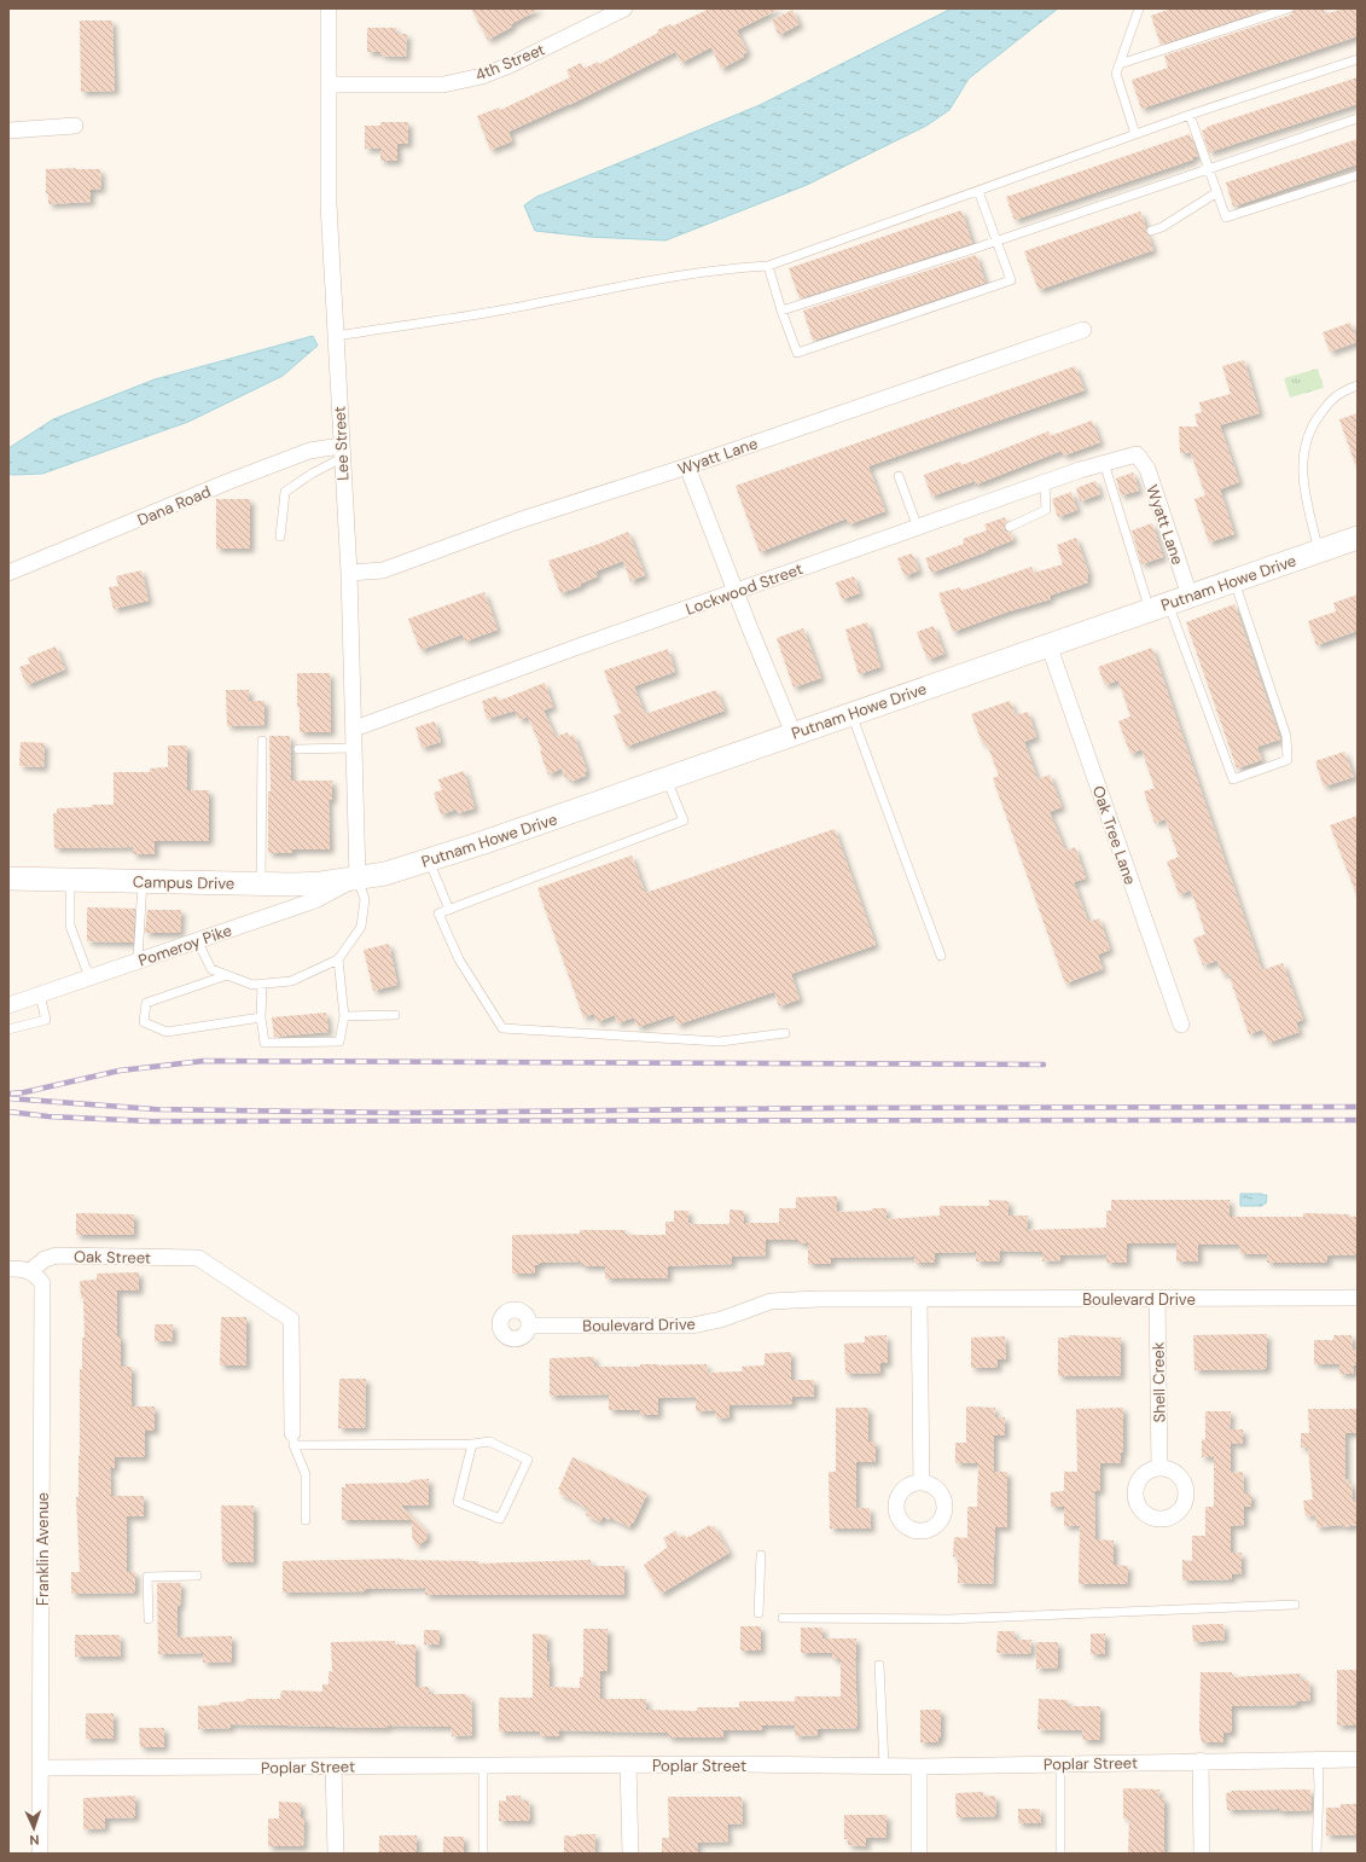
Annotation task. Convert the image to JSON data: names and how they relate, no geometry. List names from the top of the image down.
{
  "streets": {
    "street": [
      "4th Street",
      "Lee Street",
      "Wyatt Lane",
      "Dana Road",
      "Putnam Howe Drive",
      "Lockwood Street",
      "Oak Tree Lane",
      "Campus Drive",
      "Pomeroy Pike",
      "Oak Street",
      "Boulevard Drive",
      "Shell Creek",
      "Franklin Avenue",
      "Poplar Street"
    ]
  },
  "crossings": [
    ["4th Street", "Lee Street"],
    ["Lee Street", "Wyatt Lane"],
    ["Lee Street", "Dana Road"],
    ["Lee Street", "Putnam Howe Drive"],
    ["Lee Street", "Lockwood Street"],
    ["Lee Street", "Campus Drive"],
    ["Lee Street", "Pomeroy Pike"],
    ["Wyatt Lane", "Putnam Howe Drive"],
    ["Wyatt Lane", "Lockwood Street"],
    ["Putnam Howe Drive", "Oak Tree Lane"],
    ["Putnam Howe Drive", "Campus Drive"],
    ["Putnam Howe Drive", "Pomeroy Pike"],
    ["Campus Drive", "Pomeroy Pike"],
    ["Oak Street", "Franklin Avenue"],
    ["Boulevard Drive", "Shell Creek"],
    ["Franklin Avenue", "Poplar Street"]
  ],
  "north": "bottom"
}
